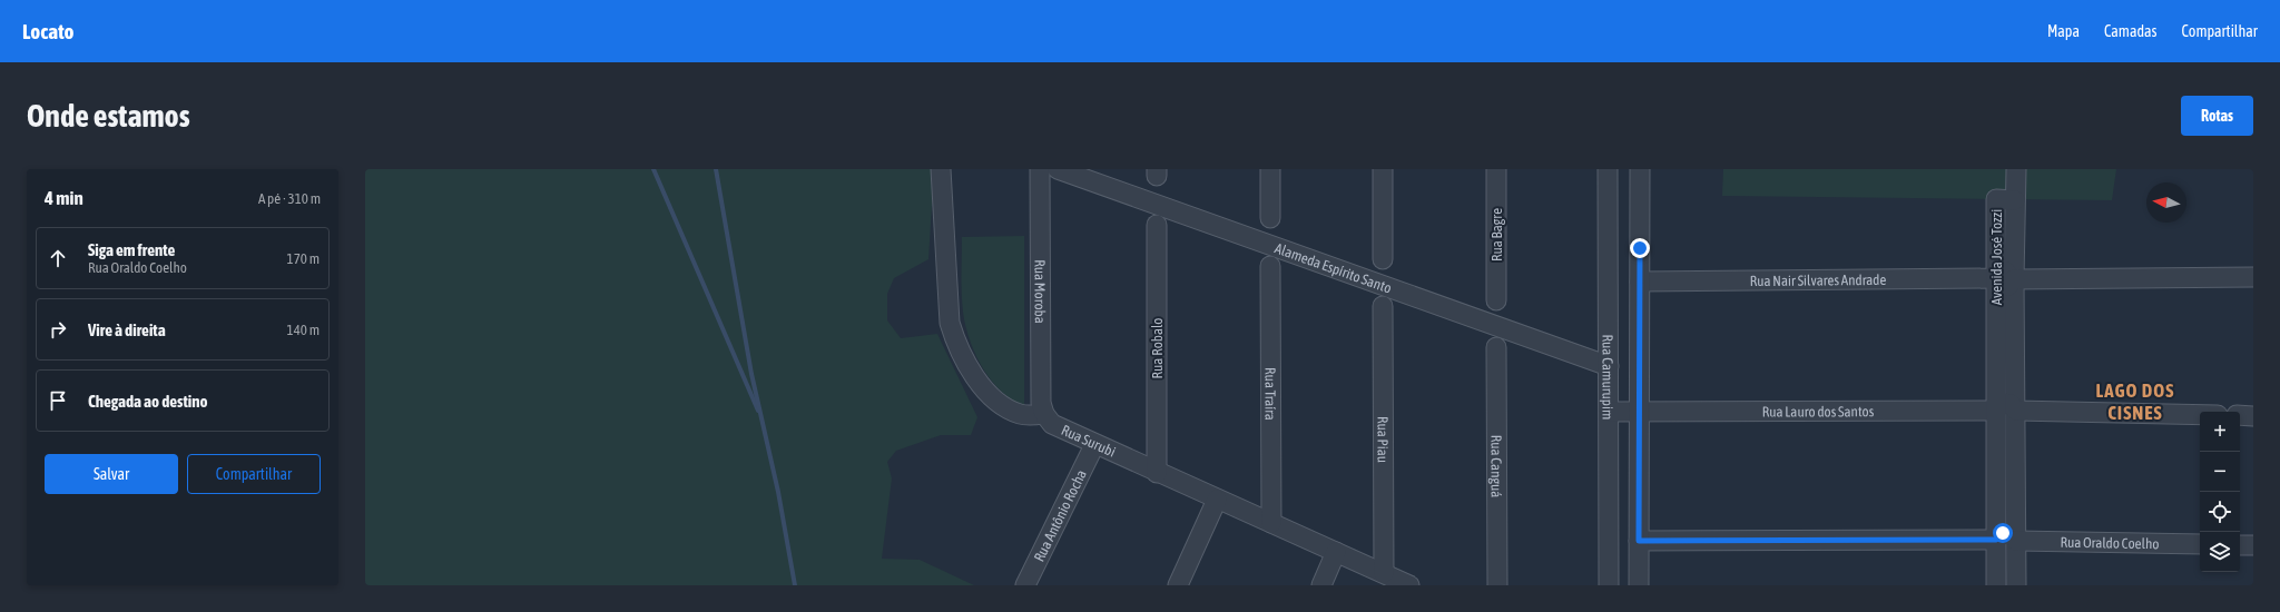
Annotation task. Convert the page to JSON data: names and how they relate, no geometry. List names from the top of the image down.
{
  "streets": {
    "street": [
      "Rua Bagre",
      "Avenida José Tozzi",
      "Alameda Espírito Santo",
      "Rua Nair Silvares Andrade",
      "Rua Moroba",
      "Rua Robalo",
      "Rua Camurupim",
      "Rua Traíra",
      "Rua Lauro dos Santos",
      "Rua Piau",
      "Rua Surubi",
      "Rua Canguá",
      "Rua Antônio Rocha",
      "Rua Oraldo Coelho"
    ]
  },
  "crossings": [
    ["Avenida José Tozzi", "Rua Nair Silvares Andrade"],
    ["Avenida José Tozzi", "Rua Lauro dos Santos"],
    ["Avenida José Tozzi", "Rua Oraldo Coelho"],
    ["Alameda Espírito Santo", "Rua Camurupim"],
    ["Rua Moroba", "Rua Surubi"],
    ["Rua Robalo", "Rua Surubi"],
    ["Rua Camurupim", "Rua Lauro dos Santos"],
    ["Rua Traíra", "Rua Surubi"],
    ["Rua Piau", "Rua Surubi"],
    ["Rua Surubi", "Rua Antônio Rocha"]
  ],
  "districts": ["LAGO DOS CISNES"],
  "north": "left",
  "page": {
    "header": "Locato",
    "nav": ["Mapa", "Camadas", "Compartilhar"],
    "buttons": [
      "Rotas",
      ["Salvar", "Compartilhar"]
    ],
    "title": "Onde estamos",
    "heading": ["4 min", "A pé · 310 m"],
    "list": [
      ["Siga em frente", "Rua Oraldo Coelho", "170 m"],
      ["Vire à direita", "140 m"],
      "Chegada ao destino"
    ],
    "map_buttons": ["+", "−"]
  }
}
